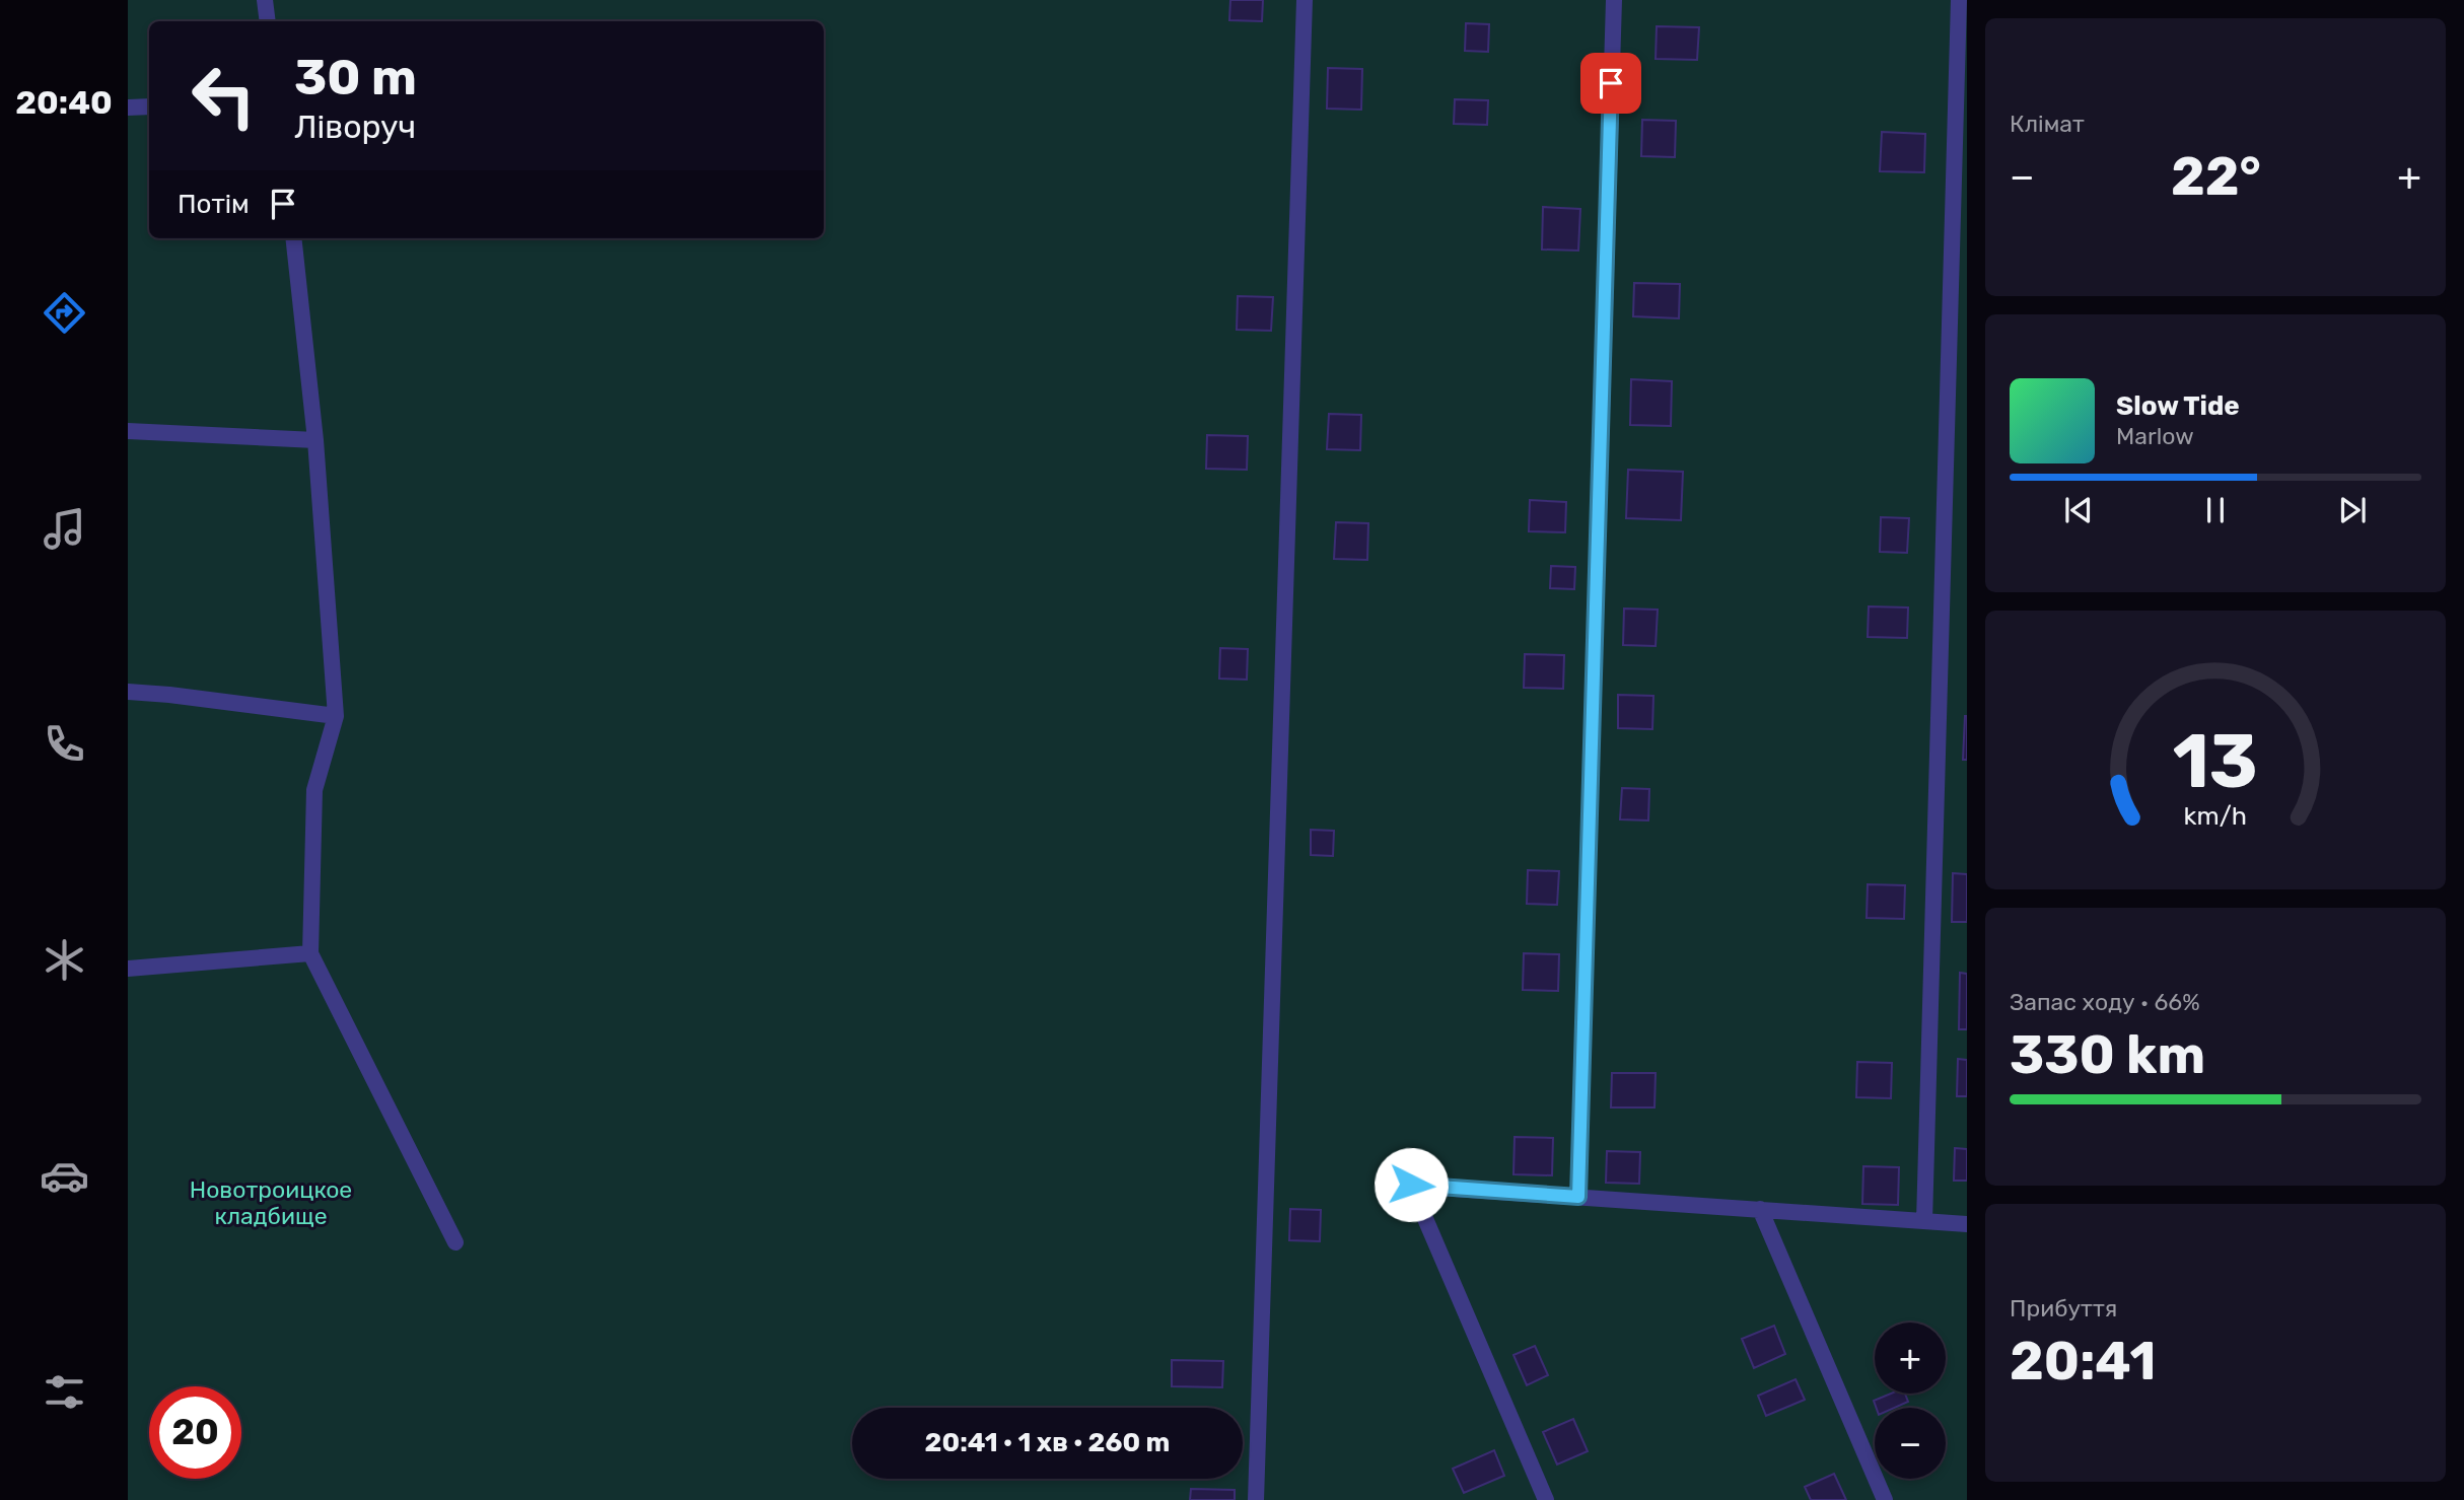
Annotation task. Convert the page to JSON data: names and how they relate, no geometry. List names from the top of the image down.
{
  "parks": ["Новотроицкое кладбище"],
  "page": {
    "tabs": "20:40",
    "tile": [
      "Клімат",
      ["Запас ходу · 66%", "330 km"],
      ["Прибуття", "20:41"]
    ],
    "turn": ["30 m", "Ліворуч"],
    "heat": ["−", "22°", "+"],
    "then": "Потім",
    "song": ["Slow Tide", "Marlow"],
    "map_buttons": ["+", "−"],
    "limit": "20",
    "trip": "20:41 · 1 хв · 260 m",
    "gauge": ["13", "km/h"]
  }
}
